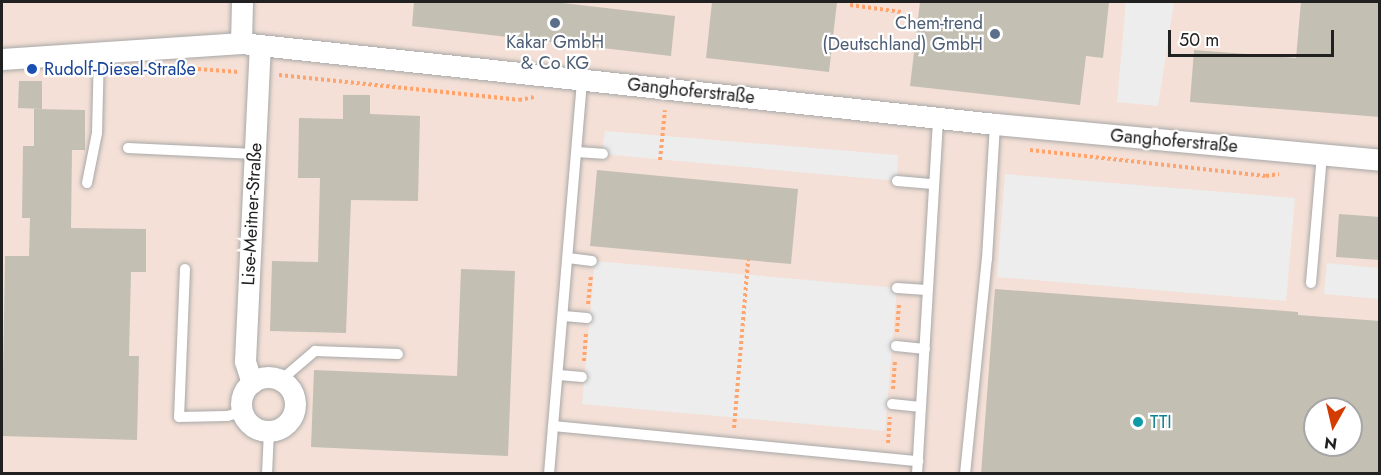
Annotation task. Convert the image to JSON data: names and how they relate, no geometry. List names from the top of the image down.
{
  "streets": {
    "street": ["Ganghoferstraße", "Lise-Meitner-Straße"]
  },
  "crossings": [
    ["Ganghoferstraße", "Lise-Meitner-Straße"]
  ],
  "places": [
    "Kakar GmbH & Co KG",
    "Chem-trend (Deutschland) GmbH",
    "Rudolf-Diesel-Straße",
    "TTI"
  ],
  "scale_bar": "50 m",
  "north": "bottom"
}
